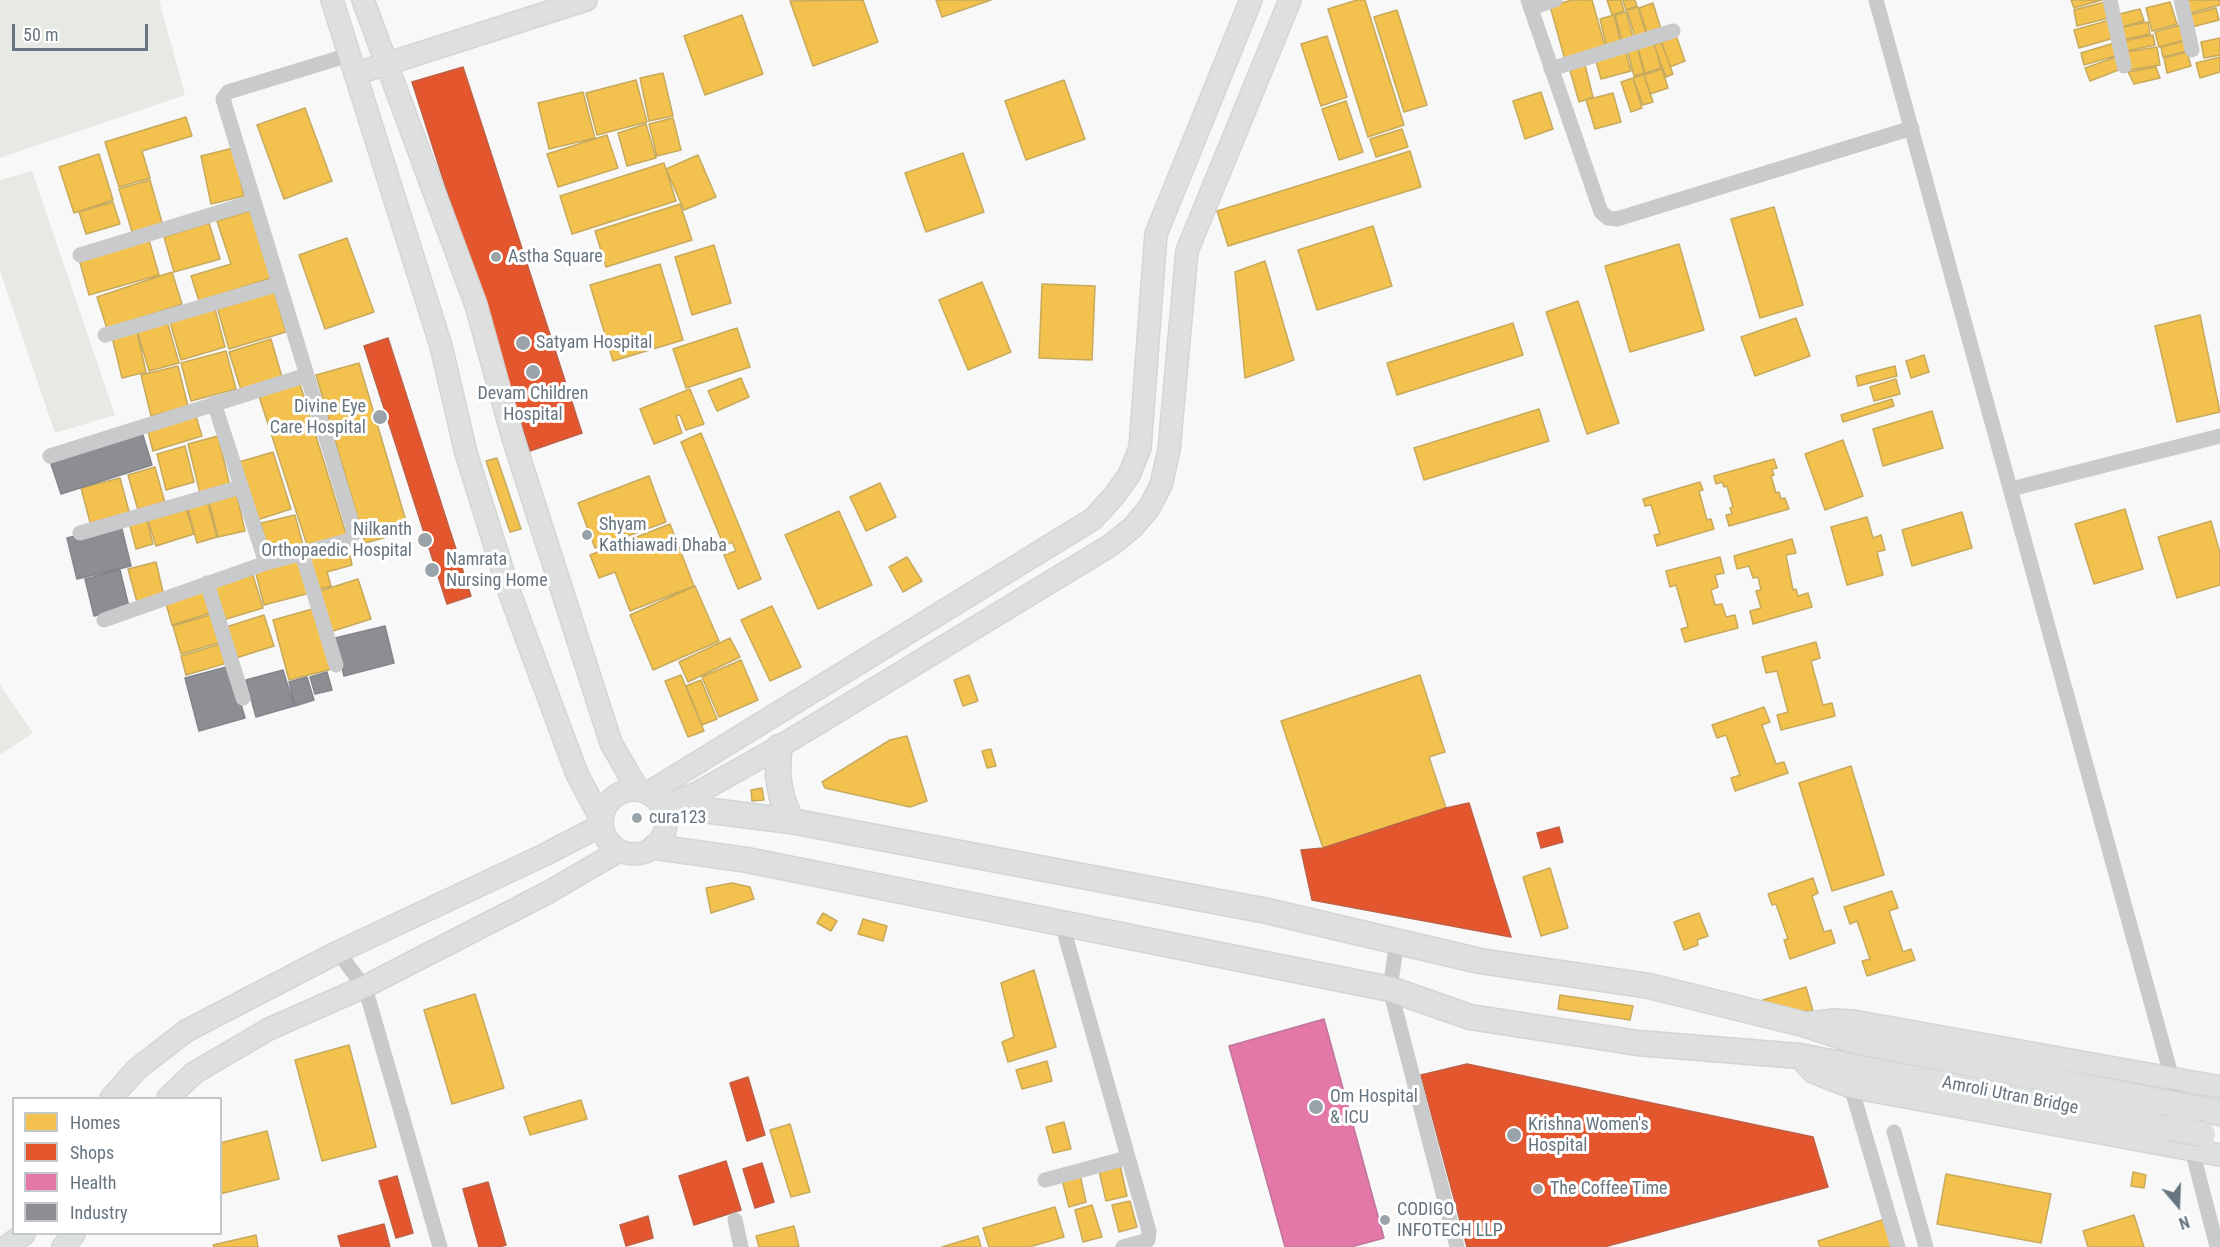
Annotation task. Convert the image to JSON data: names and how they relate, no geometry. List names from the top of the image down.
{
  "streets": {
    "main road": ["Amroli Utran Bridge"]
  },
  "places": [
    "Astha Square",
    "Satyam Hospital",
    "Devam Children Hospital",
    "Divine Eye Care Hospital",
    "Shyam Kathiawadi Dhaba",
    "Nilkanth Orthopaedic Hospital",
    "Namrata Nursing Home",
    "cura123",
    "Om Hospital & ICU",
    "Krishna Women's Hospital",
    "The Coffee Time",
    "CODIGO INFOTECH LLP"
  ],
  "legend": [
    "Homes",
    "Shops",
    "Health",
    "Industry"
  ],
  "scale_bar": "50 m",
  "north": "bottom"
}
